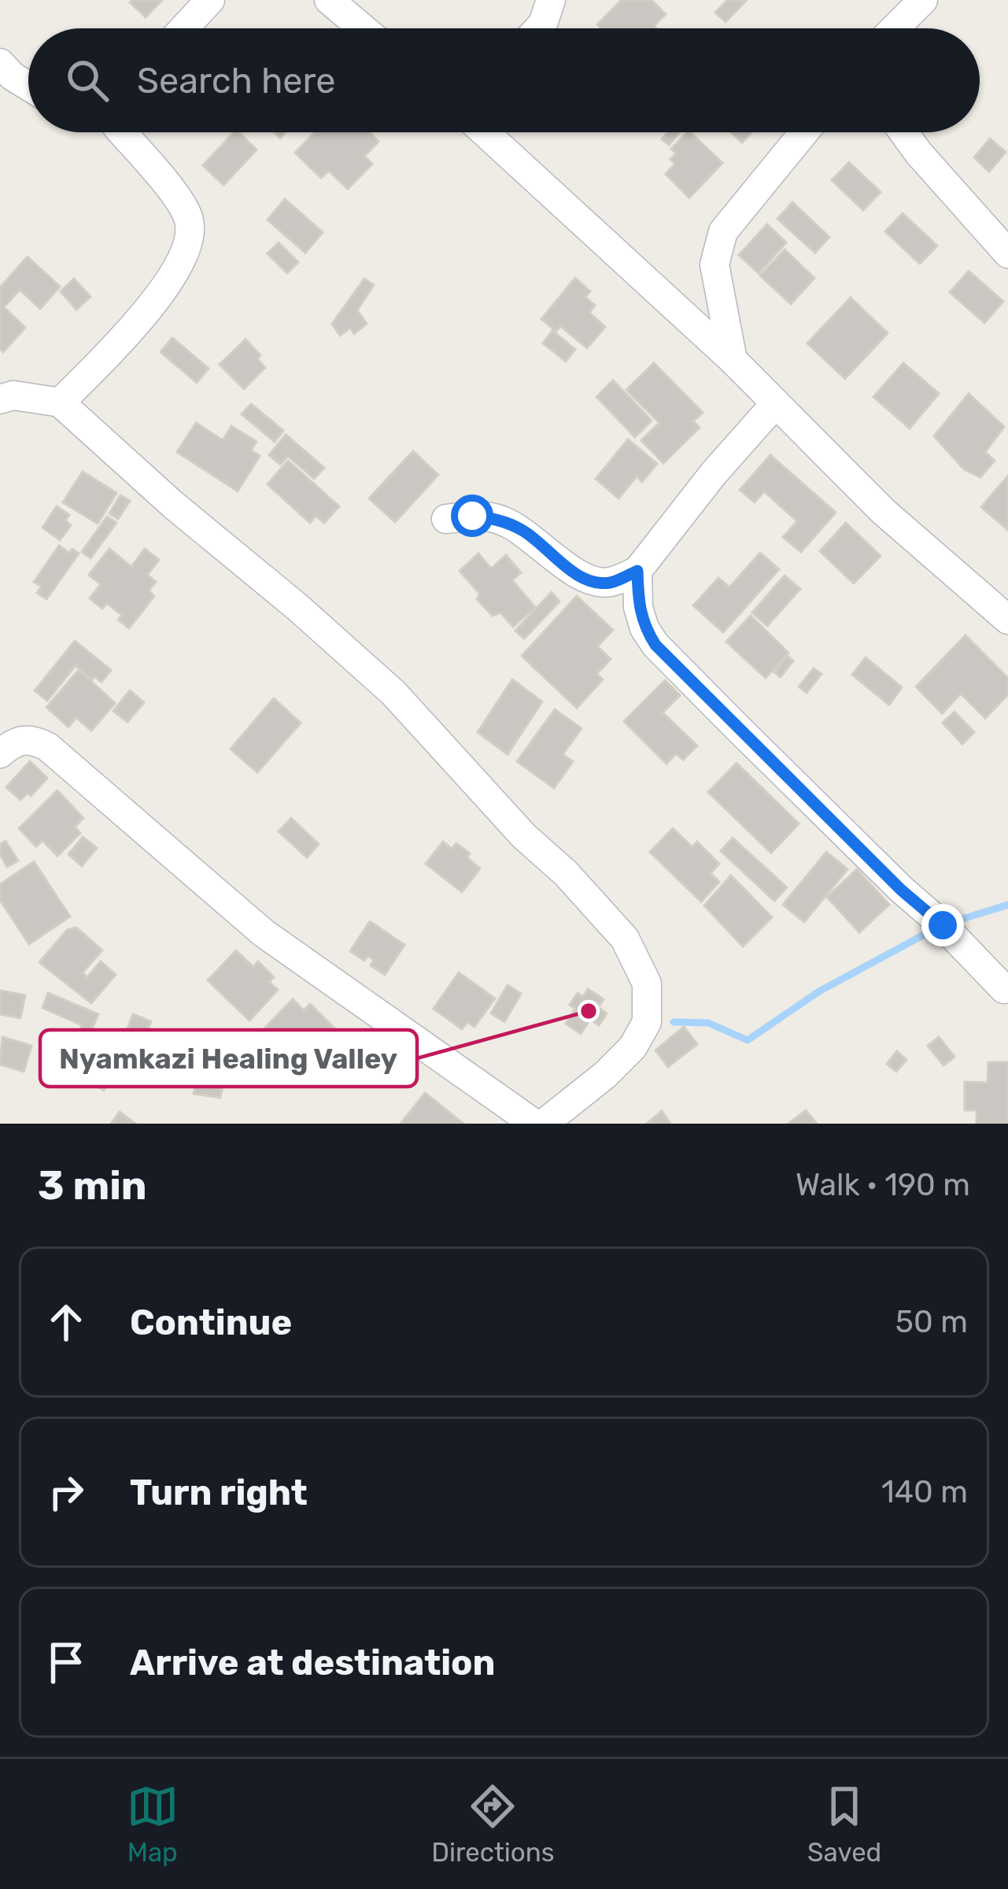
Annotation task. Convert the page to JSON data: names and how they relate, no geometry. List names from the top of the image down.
{
  "places": ["Nyamkazi Healing Valley"],
  "page": {
    "search": "Search here",
    "heading": ["3 min", "Walk · 190 m"],
    "list": [
      ["Continue", "50 m"],
      ["Turn right", "140 m"],
      "Arrive at destination"
    ],
    "nav": ["Map", "Directions", "Saved"]
  }
}
